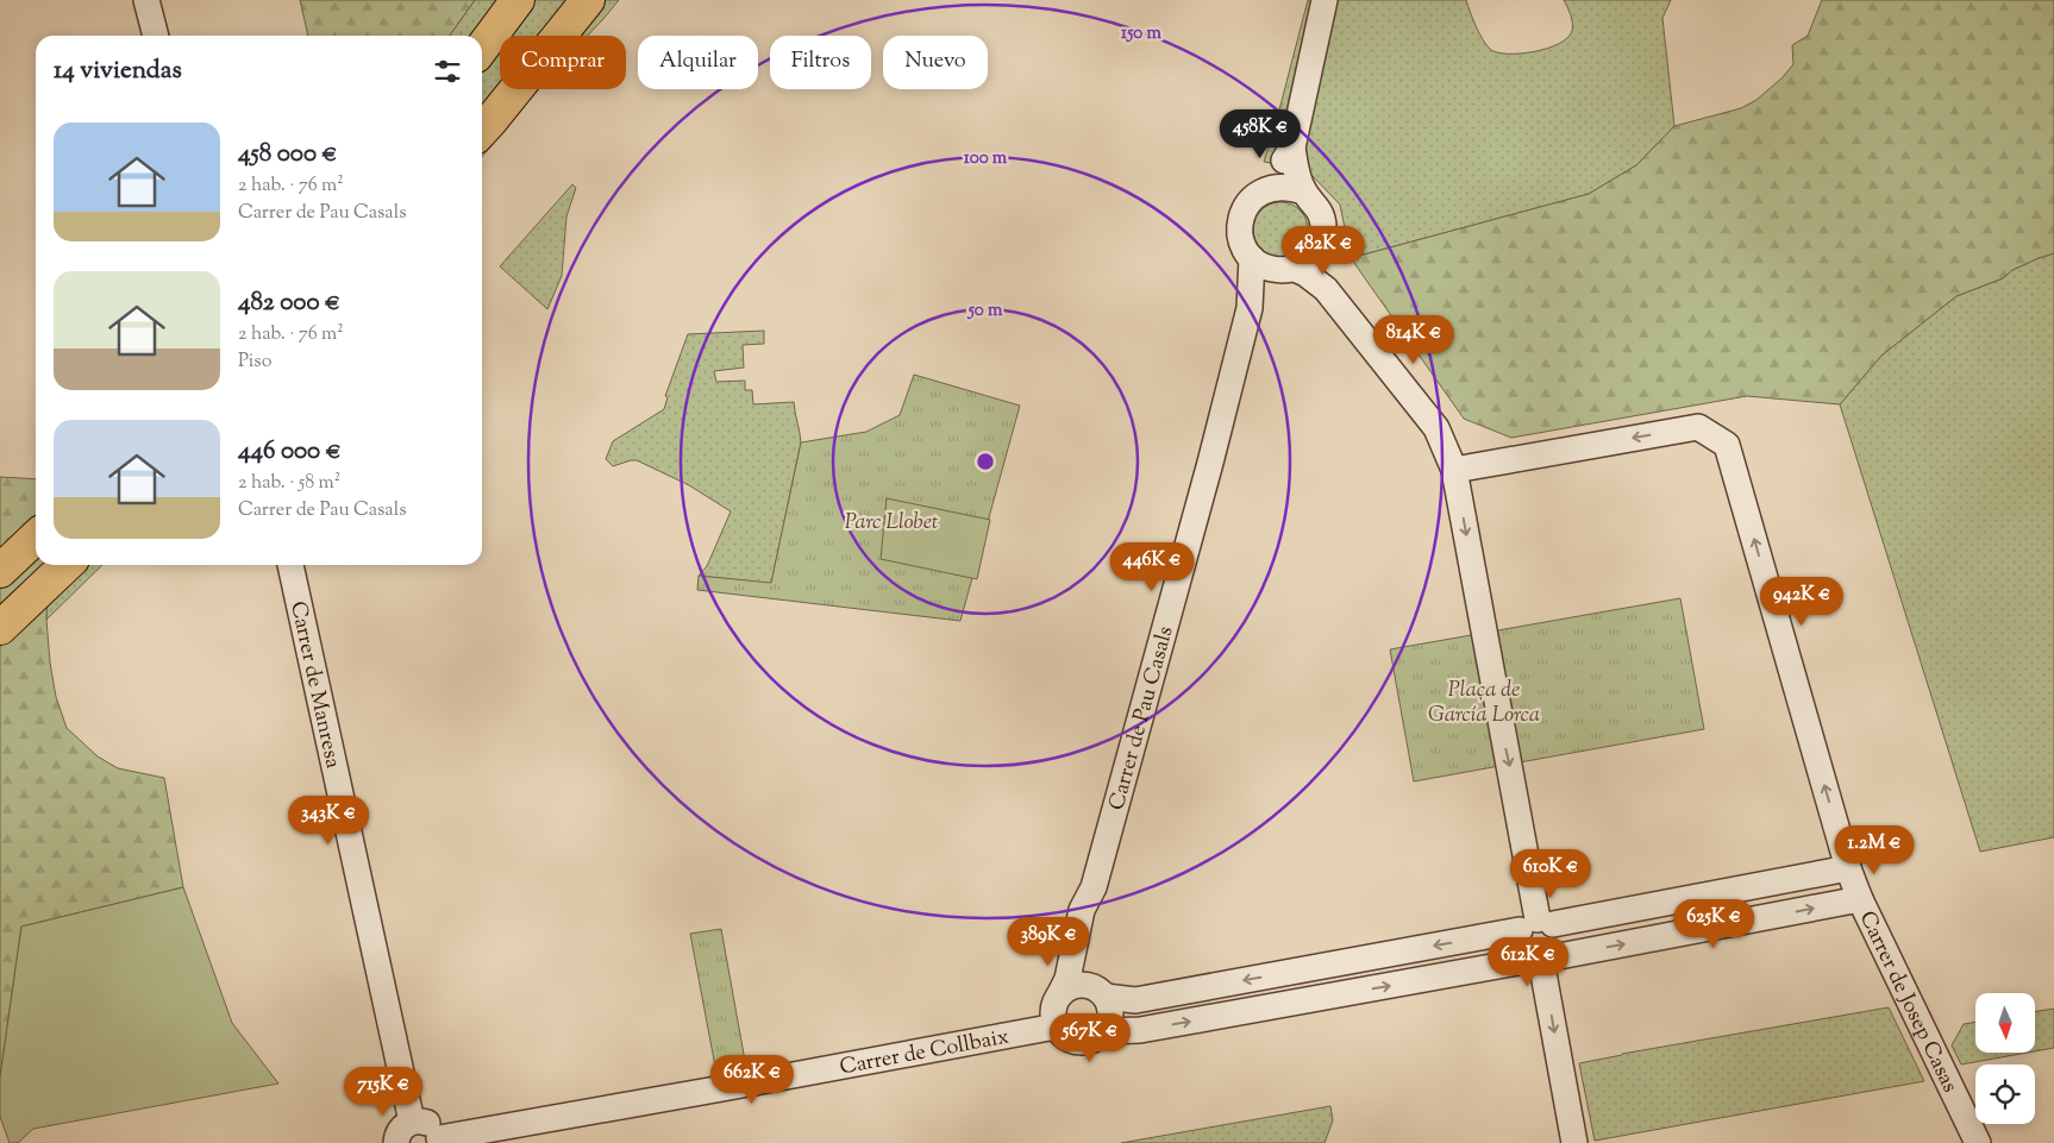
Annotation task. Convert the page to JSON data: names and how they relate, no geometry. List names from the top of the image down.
{
  "streets": {
    "street": [
      "Carrer de Manresa",
      "Carrer de Pau Casals",
      "Carrer de Josep Casas",
      "Carrer de Collbaix"
    ]
  },
  "crossings": [
    ["Carrer de Pau Casals", "Carrer de Collbaix"]
  ],
  "parks": ["Parc Llobet", "Plaça de García Lorca"],
  "north": "bottom",
  "page": {
    "chip": [
      "Comprar",
      "Alquilar",
      "Filtros",
      "Nuevo"
    ],
    "heading": "14 viviendas",
    "list": [
      {
        "name": "458 000 €",
        "note": "2 hab. · 76 m² · Carrer de Pau Casals"
      },
      {
        "name": "482 000 €",
        "note": "2 hab. · 76 m² · Piso"
      },
      {
        "name": "446 000 €",
        "note": "2 hab. · 58 m² · Carrer de Pau Casals"
      }
    ],
    "price": [
      "458K €",
      "482K €",
      "814K €",
      "446K €",
      "942K €",
      "343K €",
      "1.2M €",
      "610K €",
      "625K €",
      "389K €",
      "612K €",
      "567K €",
      "662K €",
      "715K €"
    ]
  },
  "rings": ["150 m", "100 m", "50 m"]
}
